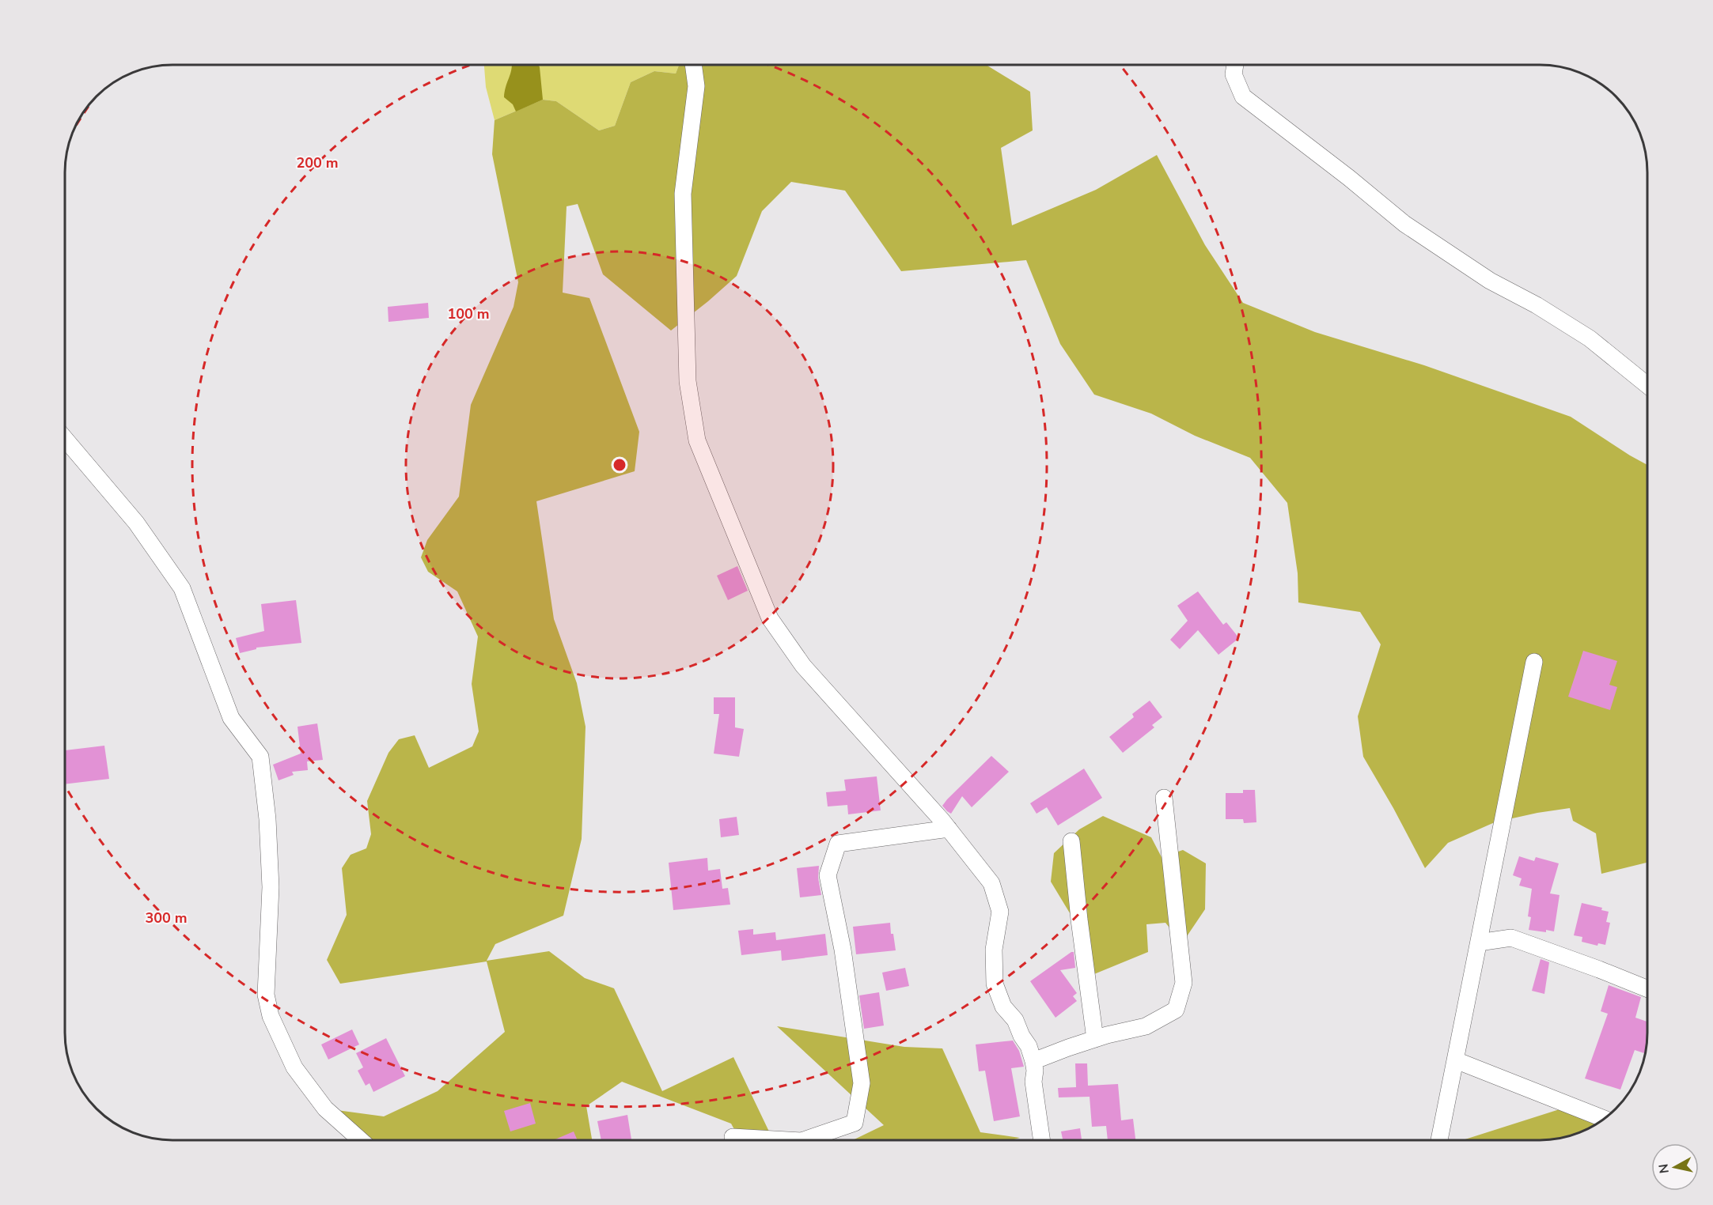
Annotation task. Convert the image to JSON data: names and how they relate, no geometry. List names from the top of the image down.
{
  "north": "left",
  "rings": ["200 m", "100 m", "300 m"]
}
